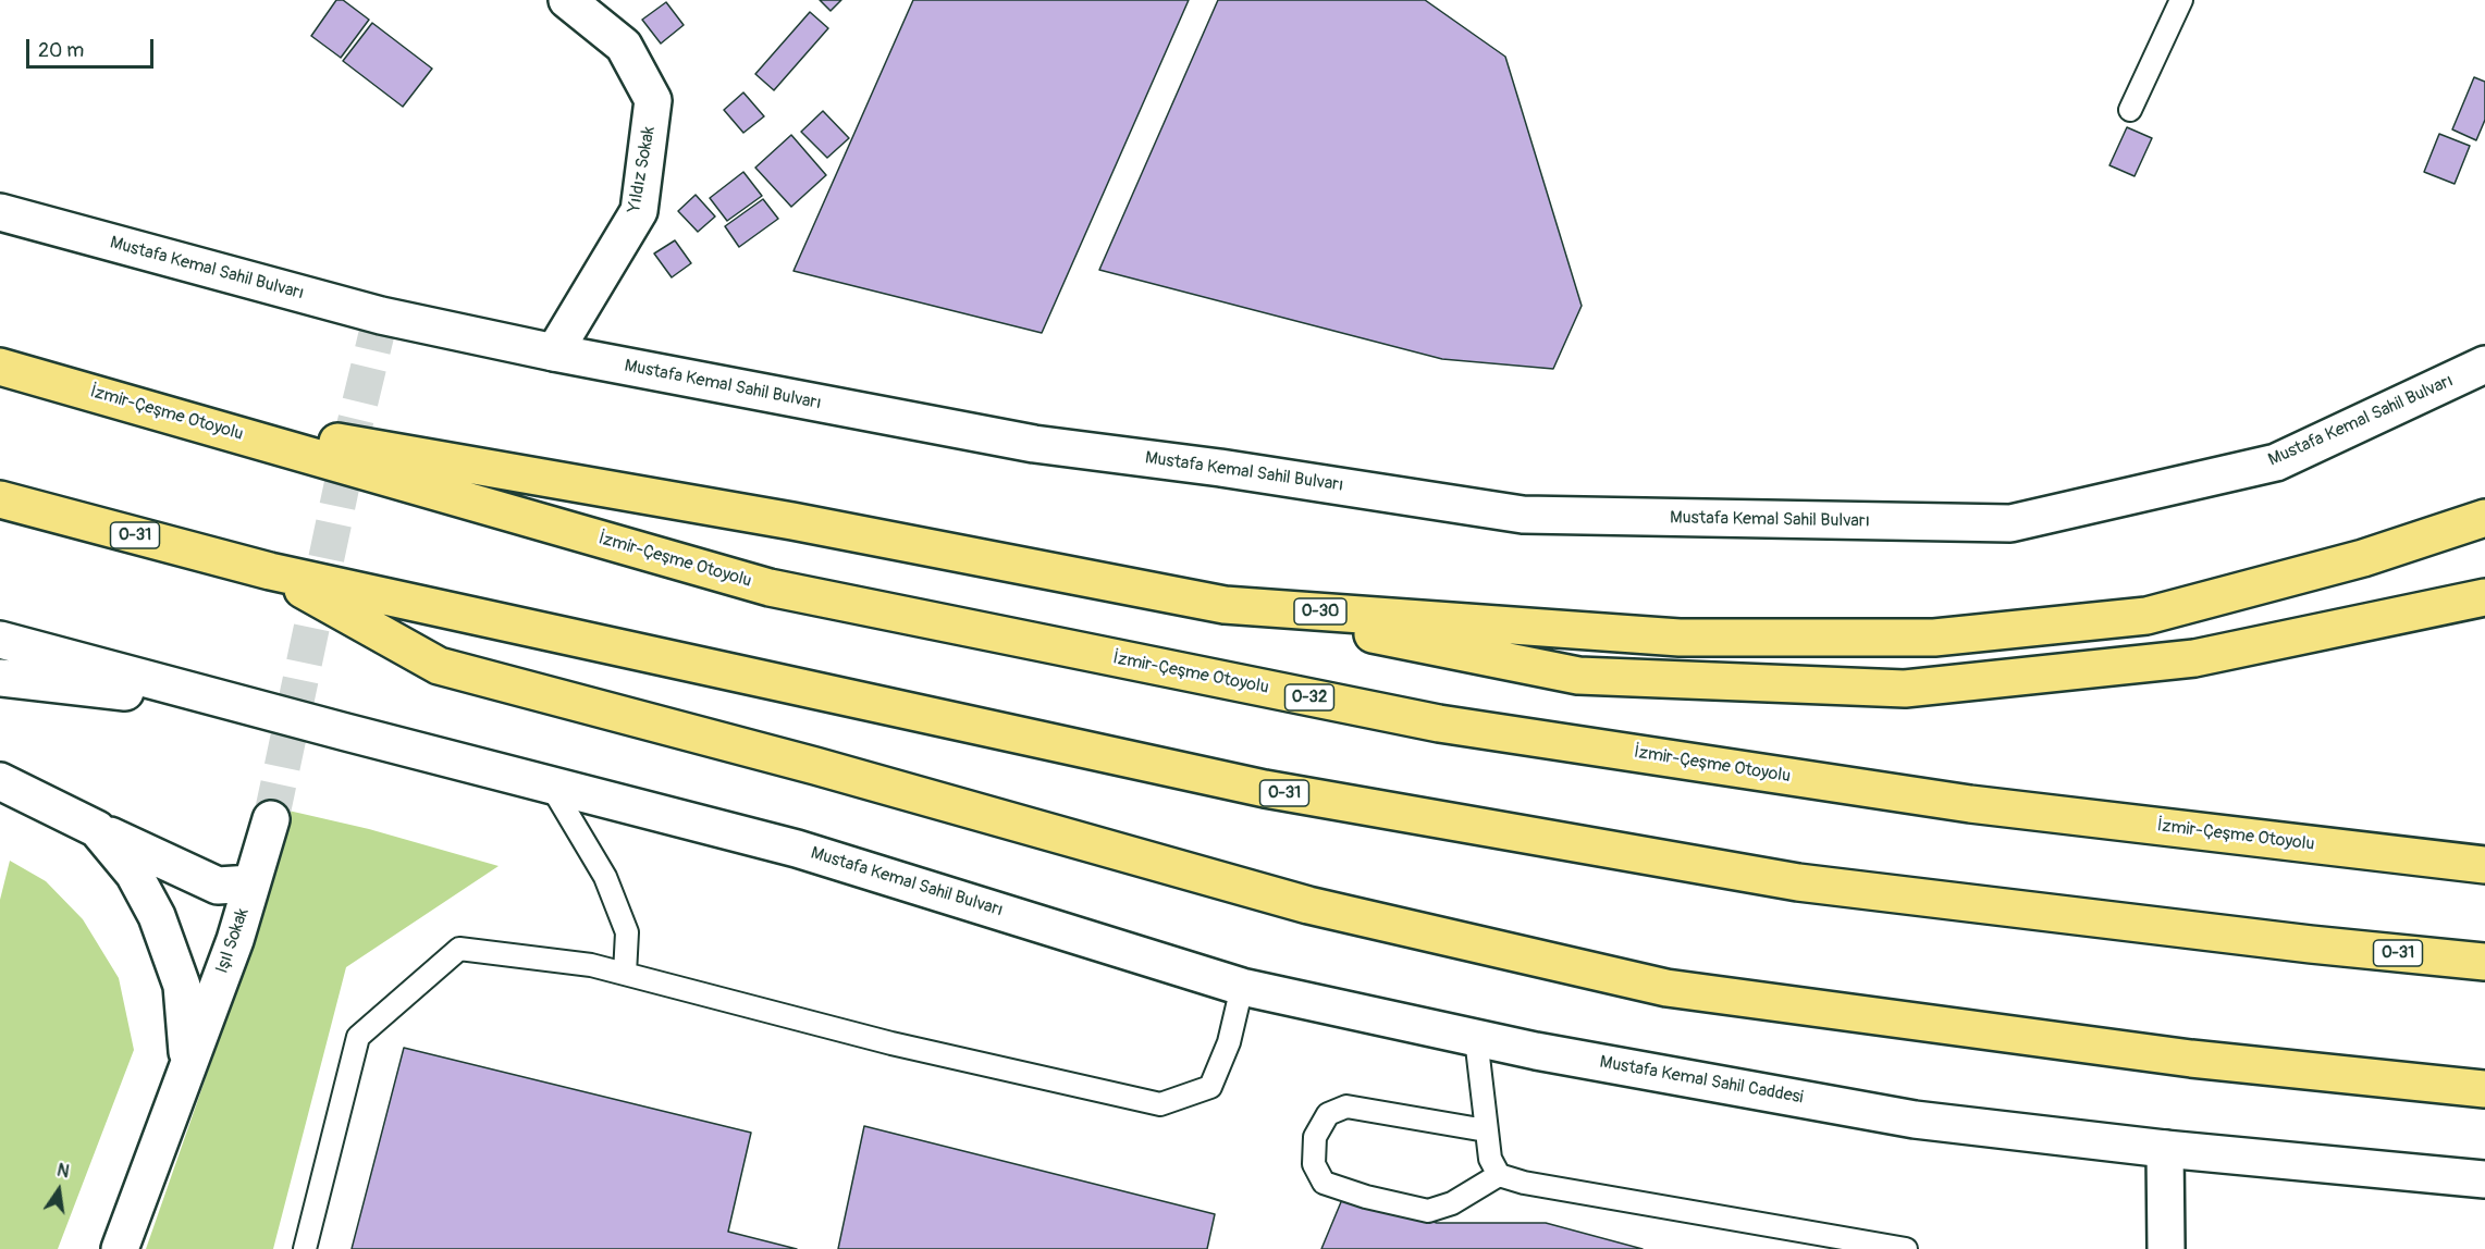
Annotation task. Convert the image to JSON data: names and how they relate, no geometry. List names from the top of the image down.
{
  "streets": {
    "highway": [
      "İzmir-Çeşme Otoyolu",
      "O-31",
      "O-30",
      "O-32"
    ],
    "street": [
      "Yıldız Sokak",
      "Mustafa Kemal Sahil Bulvarı",
      "Işıl Sokak",
      "Mustafa Kemal Sahil Caddesi"
    ]
  },
  "crossings": [
    ["Yıldız Sokak", "Mustafa Kemal Sahil Bulvarı"],
    ["Mustafa Kemal Sahil Bulvarı", "Mustafa Kemal Sahil Caddesi"],
    ["İzmir-Çeşme Otoyolu", "O-30"]
  ],
  "scale_bar": "20 m",
  "north": "top"
}
